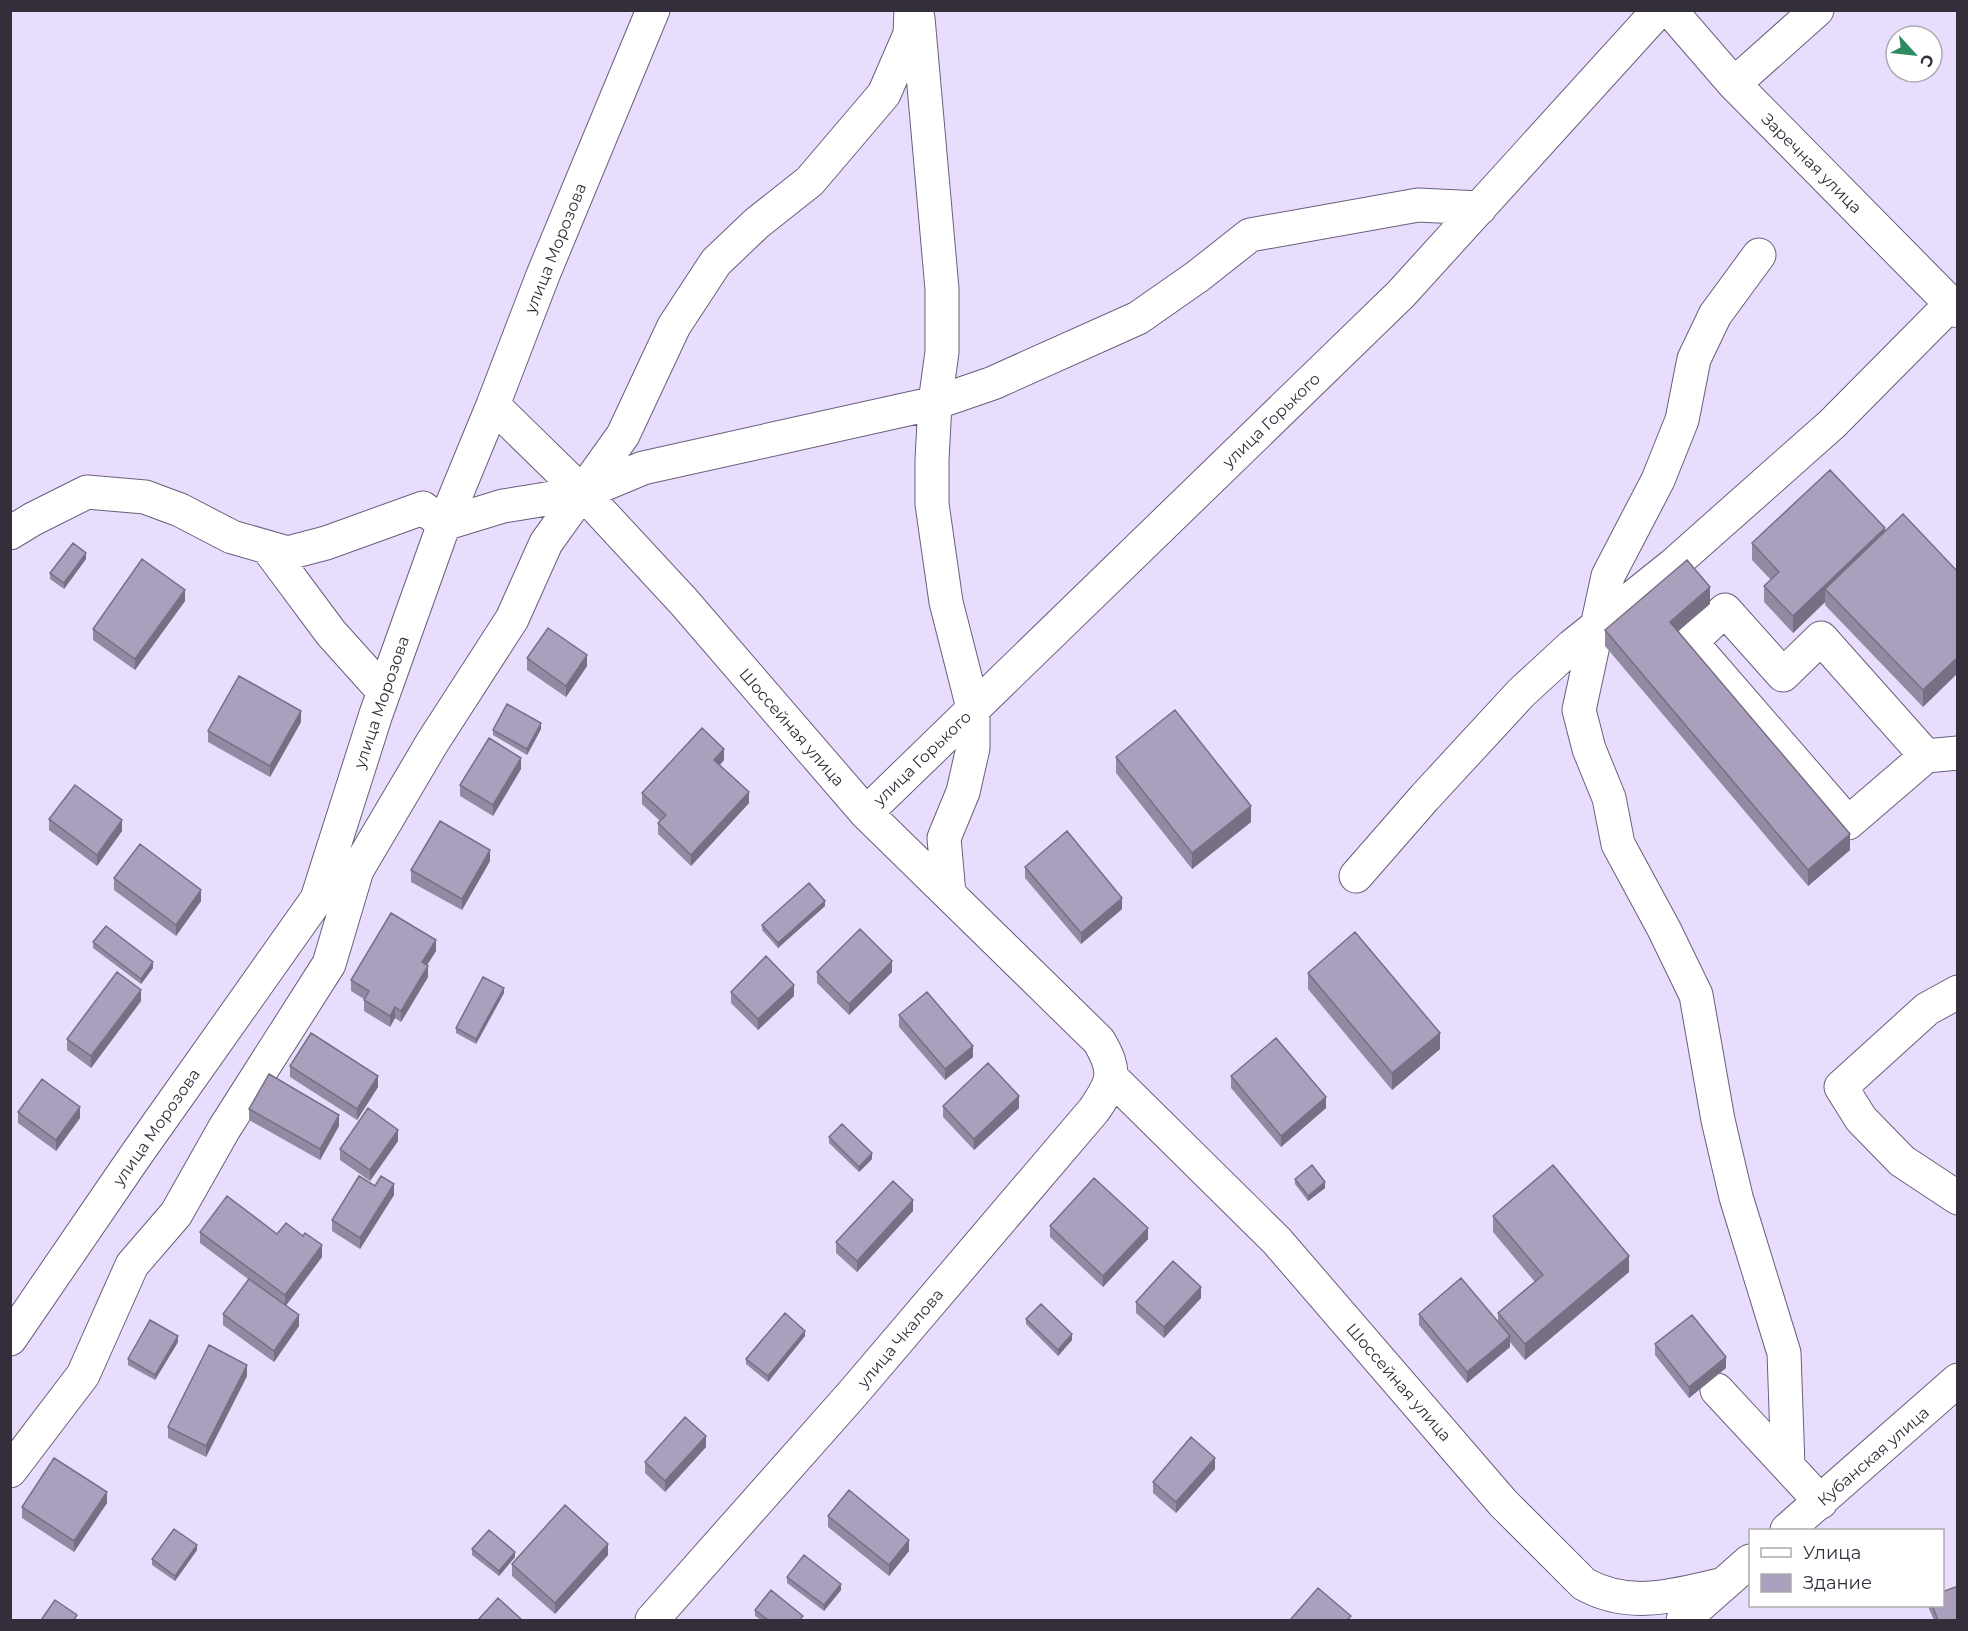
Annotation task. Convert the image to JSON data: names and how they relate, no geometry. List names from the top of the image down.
{
  "streets": {
    "street": [
      "Заречная улица",
      "улица Морозова",
      "улица Горького",
      "Шоссейная улица",
      "улица Чкалова",
      "Кубанская улица"
    ]
  },
  "crossings": [
    ["улица Морозова", "Шоссейная улица"],
    ["улица Горького", "Шоссейная улица"],
    ["Шоссейная улица", "улица Чкалова"]
  ],
  "legend": ["Улица", "Здание"],
  "north": "bottom right"
}
